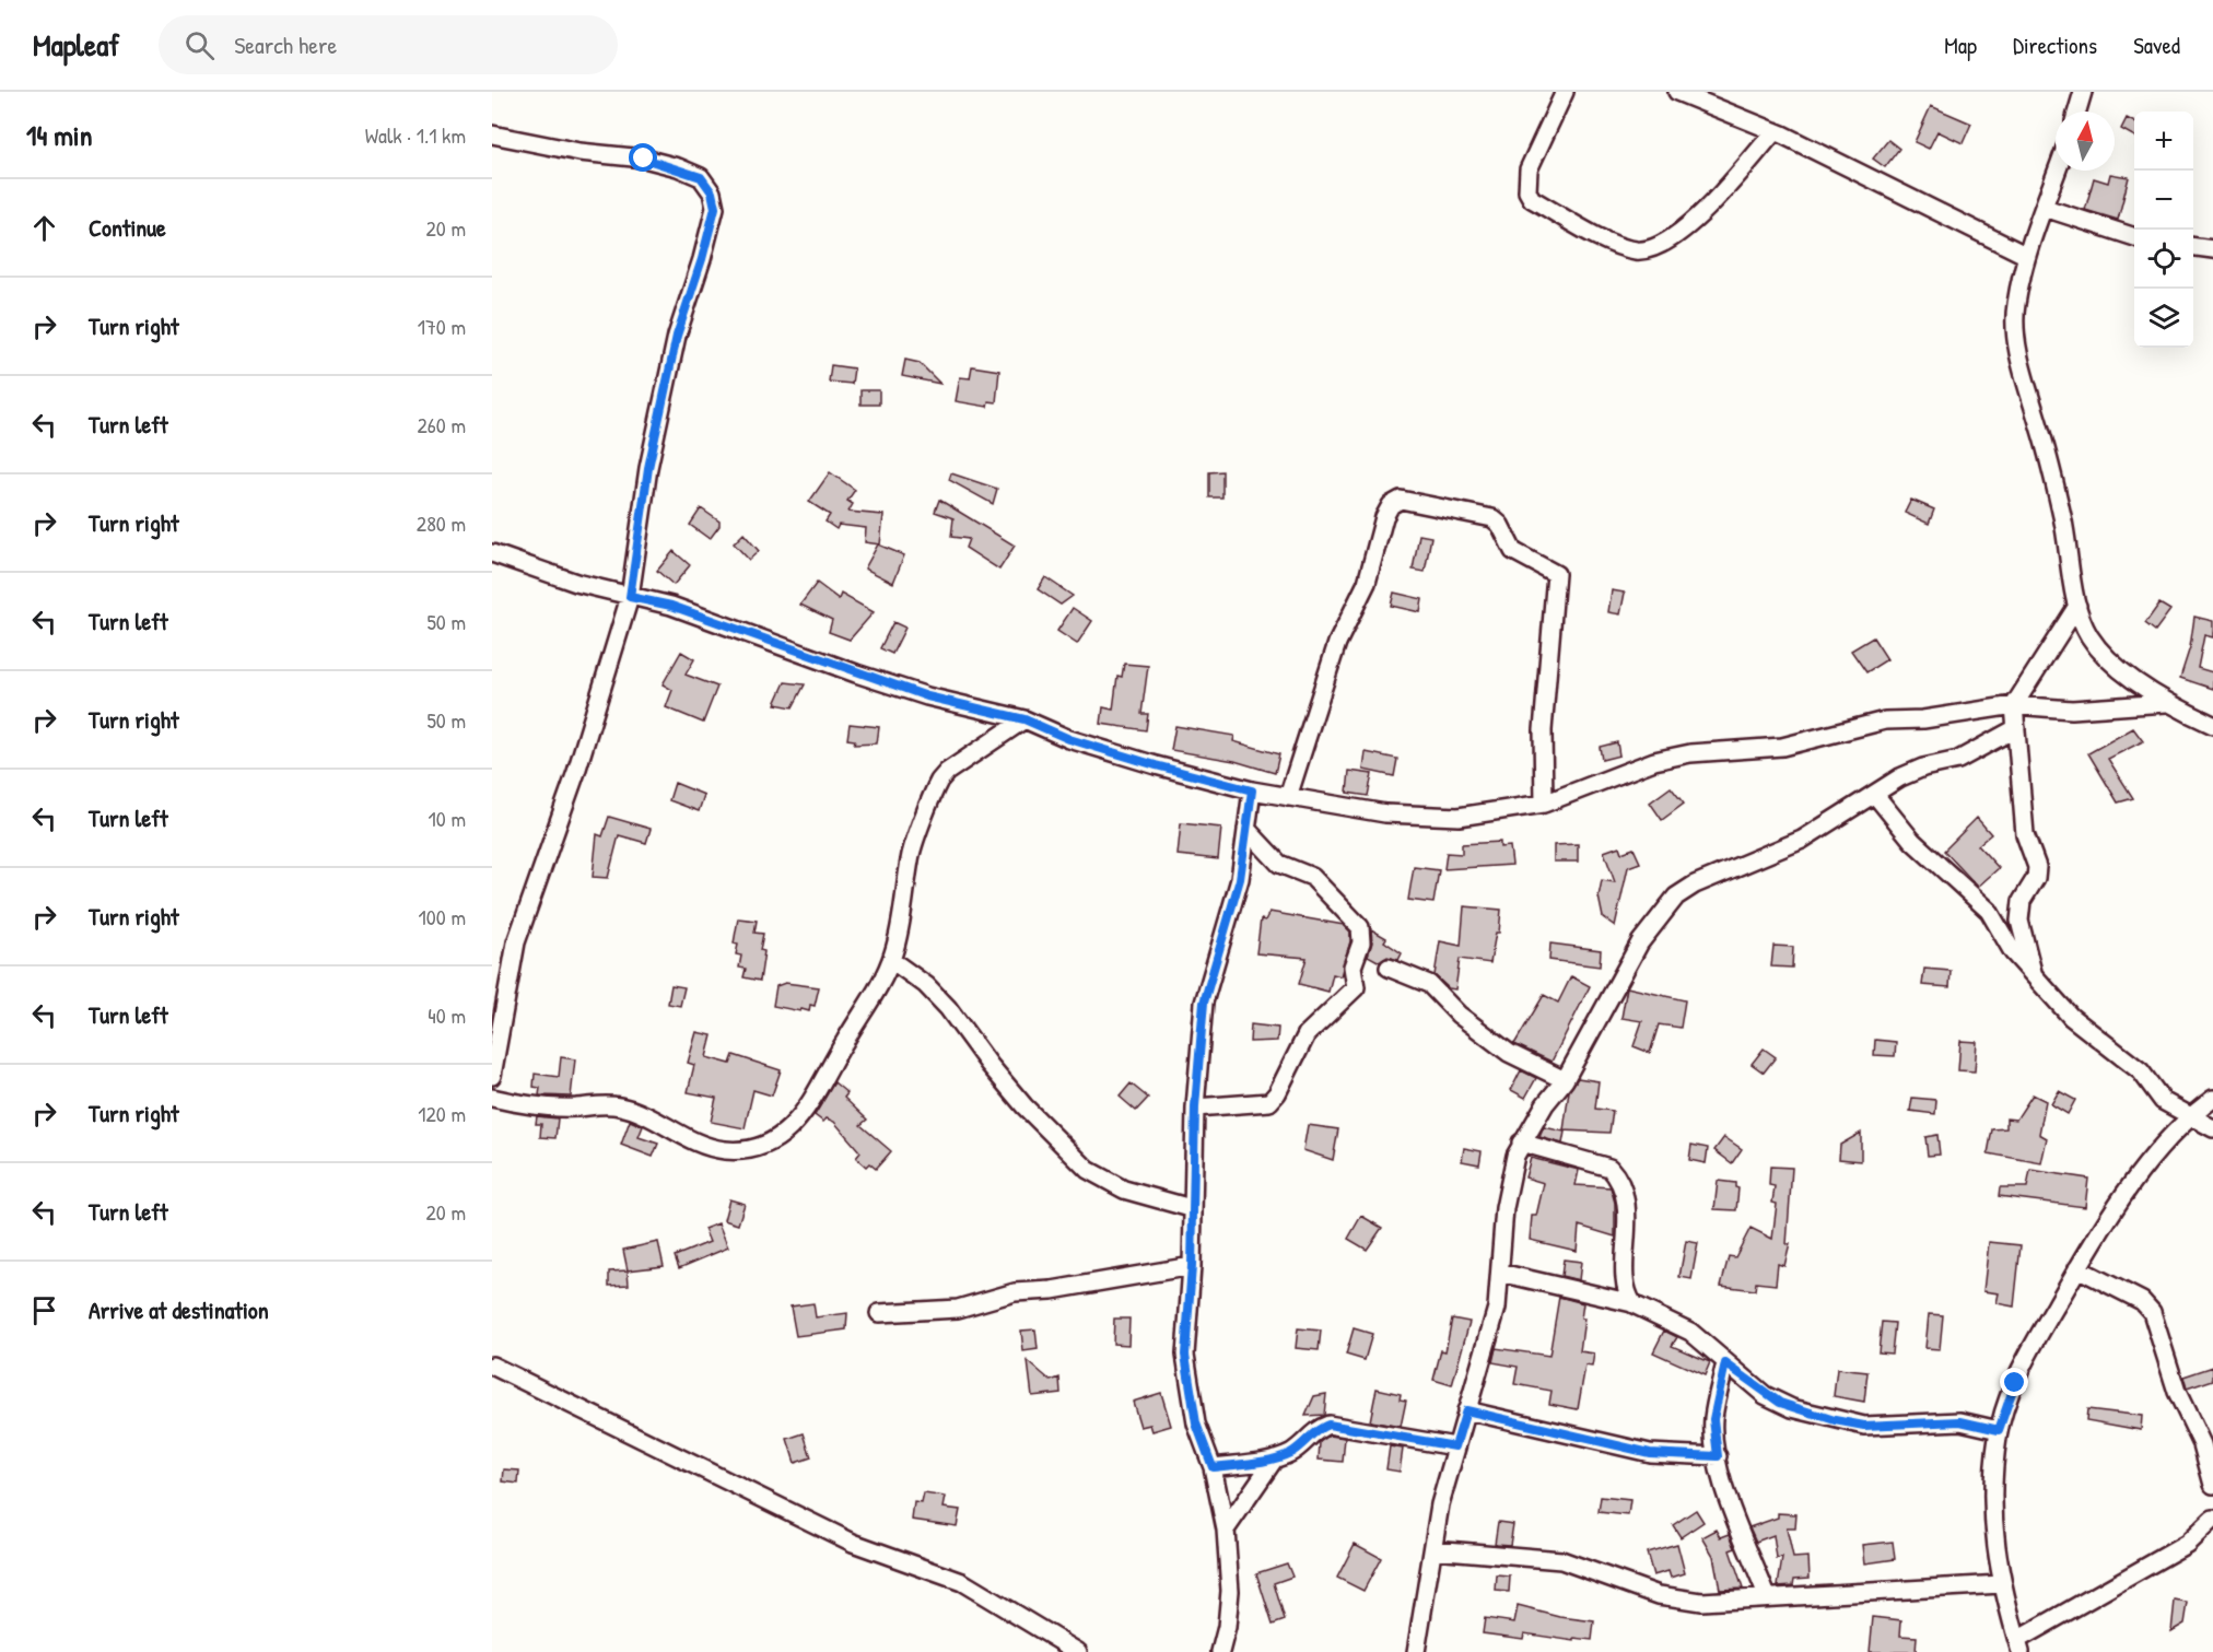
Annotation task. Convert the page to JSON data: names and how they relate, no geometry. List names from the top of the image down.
{
  "north": "top",
  "page": {
    "header": "Mapleaf",
    "search": "Search here",
    "nav": ["Map", "Directions", "Saved"],
    "heading": ["14 min", "Walk · 1.1 km"],
    "map_buttons": ["+", "−"],
    "list": [
      ["Continue", "20 m"],
      ["Turn right", "170 m"],
      ["Turn left", "260 m"],
      ["Turn right", "280 m"],
      ["Turn left", "50 m"],
      ["Turn right", "50 m"],
      ["Turn left", "10 m"],
      ["Turn right", "100 m"],
      ["Turn left", "40 m"],
      ["Turn right", "120 m"],
      ["Turn left", "20 m"],
      "Arrive at destination"
    ]
  }
}
